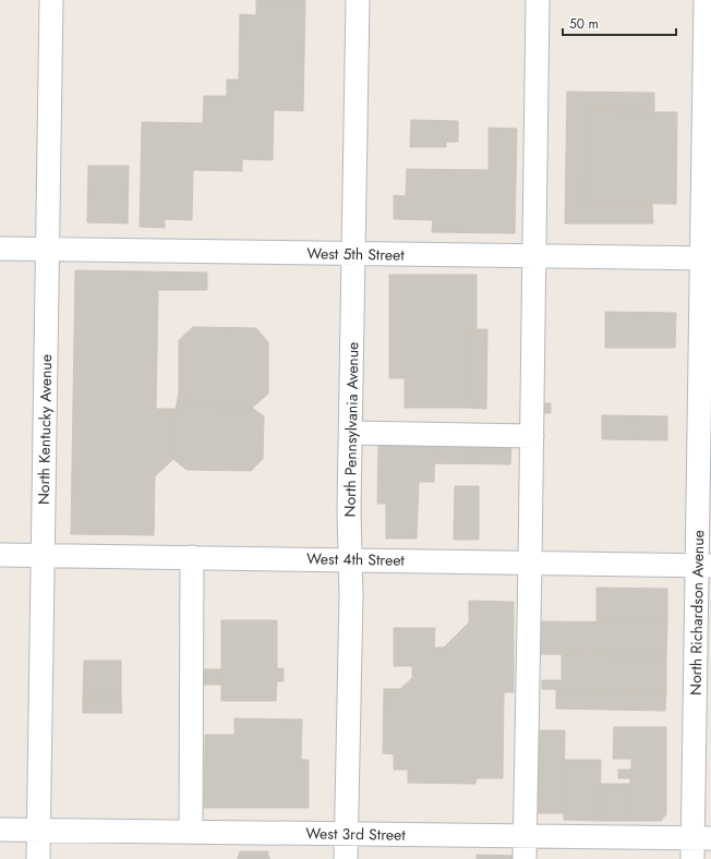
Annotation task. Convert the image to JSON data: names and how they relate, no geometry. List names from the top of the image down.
{
  "streets": {
    "street": [
      "West 5th Street",
      "North Kentucky Avenue",
      "North Pennsylvania Avenue",
      "West 4th Street",
      "North Richardson Avenue",
      "West 3rd Street"
    ]
  },
  "crossings": [
    ["West 5th Street", "North Kentucky Avenue"],
    ["West 5th Street", "North Pennsylvania Avenue"],
    ["West 5th Street", "North Richardson Avenue"],
    ["North Kentucky Avenue", "West 4th Street"],
    ["North Kentucky Avenue", "West 3rd Street"],
    ["North Pennsylvania Avenue", "West 4th Street"],
    ["North Pennsylvania Avenue", "West 3rd Street"],
    ["West 4th Street", "North Richardson Avenue"],
    ["North Richardson Avenue", "West 3rd Street"]
  ],
  "scale_bar": "50 m"
}
